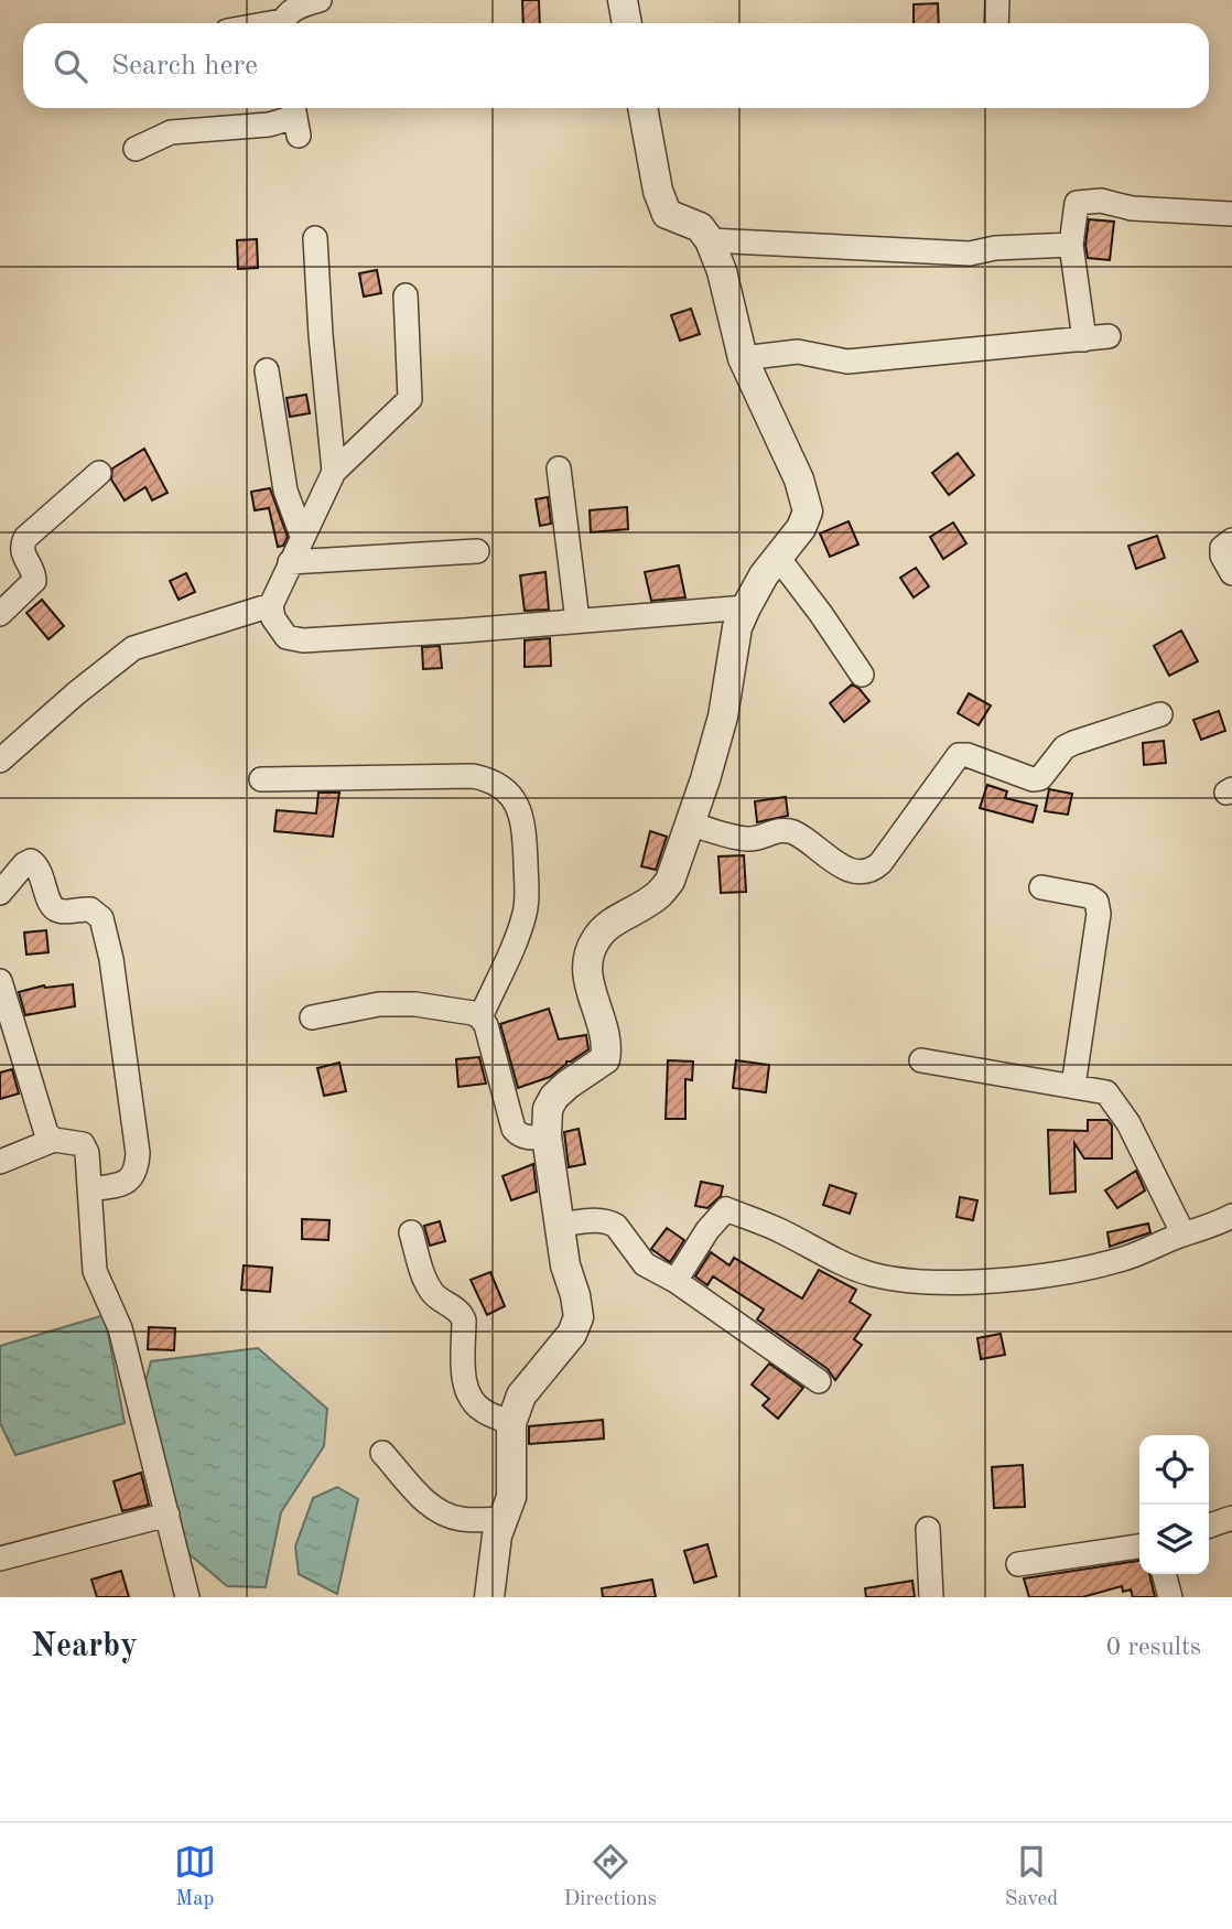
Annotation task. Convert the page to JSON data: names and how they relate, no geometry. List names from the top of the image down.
{
  "page": {
    "search": "Search here",
    "heading": ["Nearby", "0 results"],
    "nav": ["Map", "Directions", "Saved"]
  }
}
